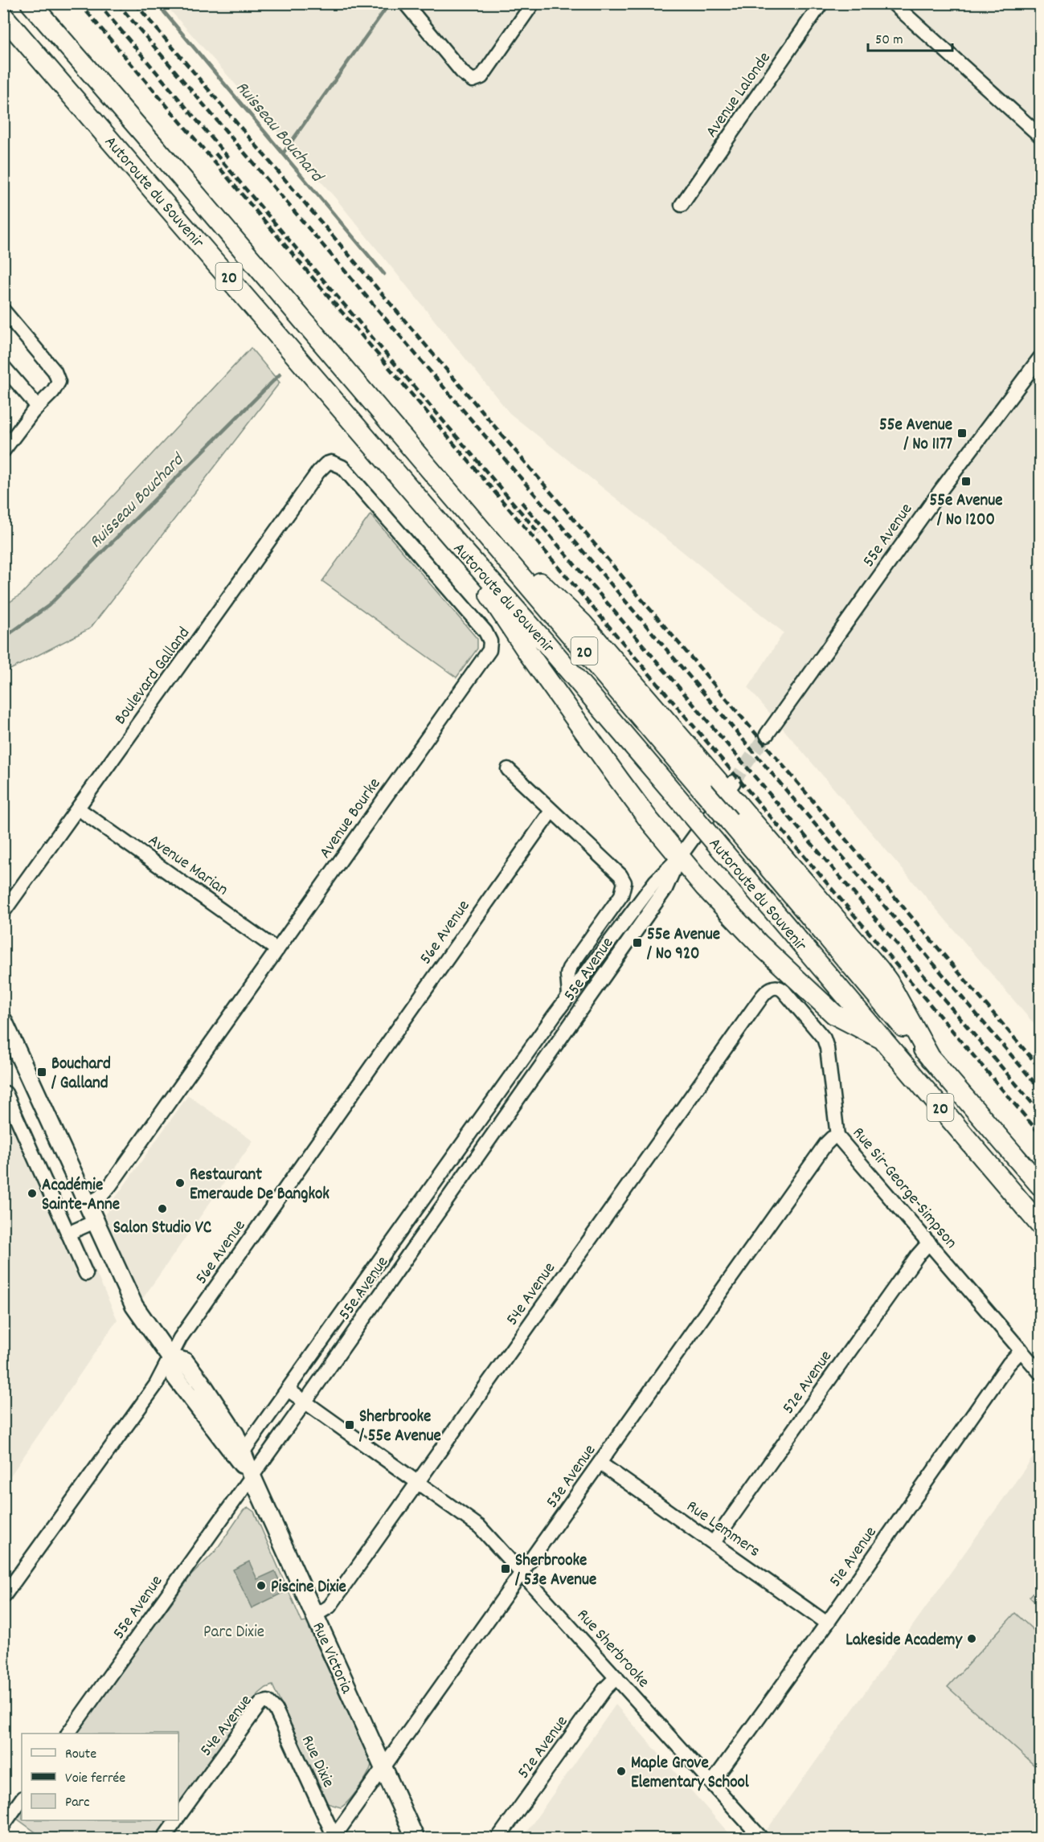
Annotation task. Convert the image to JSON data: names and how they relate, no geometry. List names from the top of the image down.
{
  "streets": {
    "highway": ["Autoroute du Souvenir", "20"],
    "main road": ["Rue Victoria"],
    "street": [
      "Avenue Lalonde",
      "55e Avenue",
      "Boulevard Galland",
      "Avenue Bourke",
      "Avenue Marian",
      "56e Avenue",
      "Rue Sir-George-Simpson",
      "54e Avenue",
      "52e Avenue",
      "53e Avenue",
      "Rue Lemmers",
      "51e Avenue",
      "Rue Sherbrooke",
      "Rue Dixie"
    ]
  },
  "crossings": [
    ["55e Avenue", "56e Avenue"],
    ["55e Avenue", "Rue Sherbrooke"],
    ["55e Avenue", "Rue Victoria"],
    ["Boulevard Galland", "Avenue Bourke"],
    ["Boulevard Galland", "Avenue Marian"],
    ["Avenue Bourke", "Avenue Marian"],
    ["Avenue Bourke", "Rue Victoria"],
    ["56e Avenue", "Rue Victoria"],
    ["Rue Sir-George-Simpson", "54e Avenue"],
    ["Rue Sir-George-Simpson", "52e Avenue"],
    ["Rue Sir-George-Simpson", "53e Avenue"],
    ["Rue Sir-George-Simpson", "51e Avenue"],
    ["54e Avenue", "Rue Sherbrooke"],
    ["54e Avenue", "Rue Victoria"],
    ["54e Avenue", "Rue Dixie"],
    ["52e Avenue", "Rue Lemmers"],
    ["52e Avenue", "Rue Sherbrooke"],
    ["53e Avenue", "Rue Lemmers"],
    ["53e Avenue", "Rue Sherbrooke"],
    ["53e Avenue", "Rue Victoria"],
    ["53e Avenue", "Rue Dixie"],
    ["Rue Lemmers", "51e Avenue"],
    ["51e Avenue", "Rue Sherbrooke"]
  ],
  "water": ["Ruisseau Bouchard"],
  "parks": ["Parc Dixie"],
  "places": {
    "transit": [
      "55e Avenue / No 1177",
      "55e Avenue / No 1200",
      "55e Avenue / No 920",
      "Bouchard / Galland",
      "Sherbrooke / 55e Avenue",
      "Sherbrooke / 53e Avenue"
    ],
    "other": [
      "Restaurant Emeraude De Bangkok",
      "Académie Sainte-Anne",
      "Salon Studio VC",
      "Piscine Dixie",
      "Lakeside Academy",
      "Maple Grove Elementary School"
    ]
  },
  "legend": ["Route", "Voie ferrée", "Parc"],
  "scale_bar": "50 m"
}
